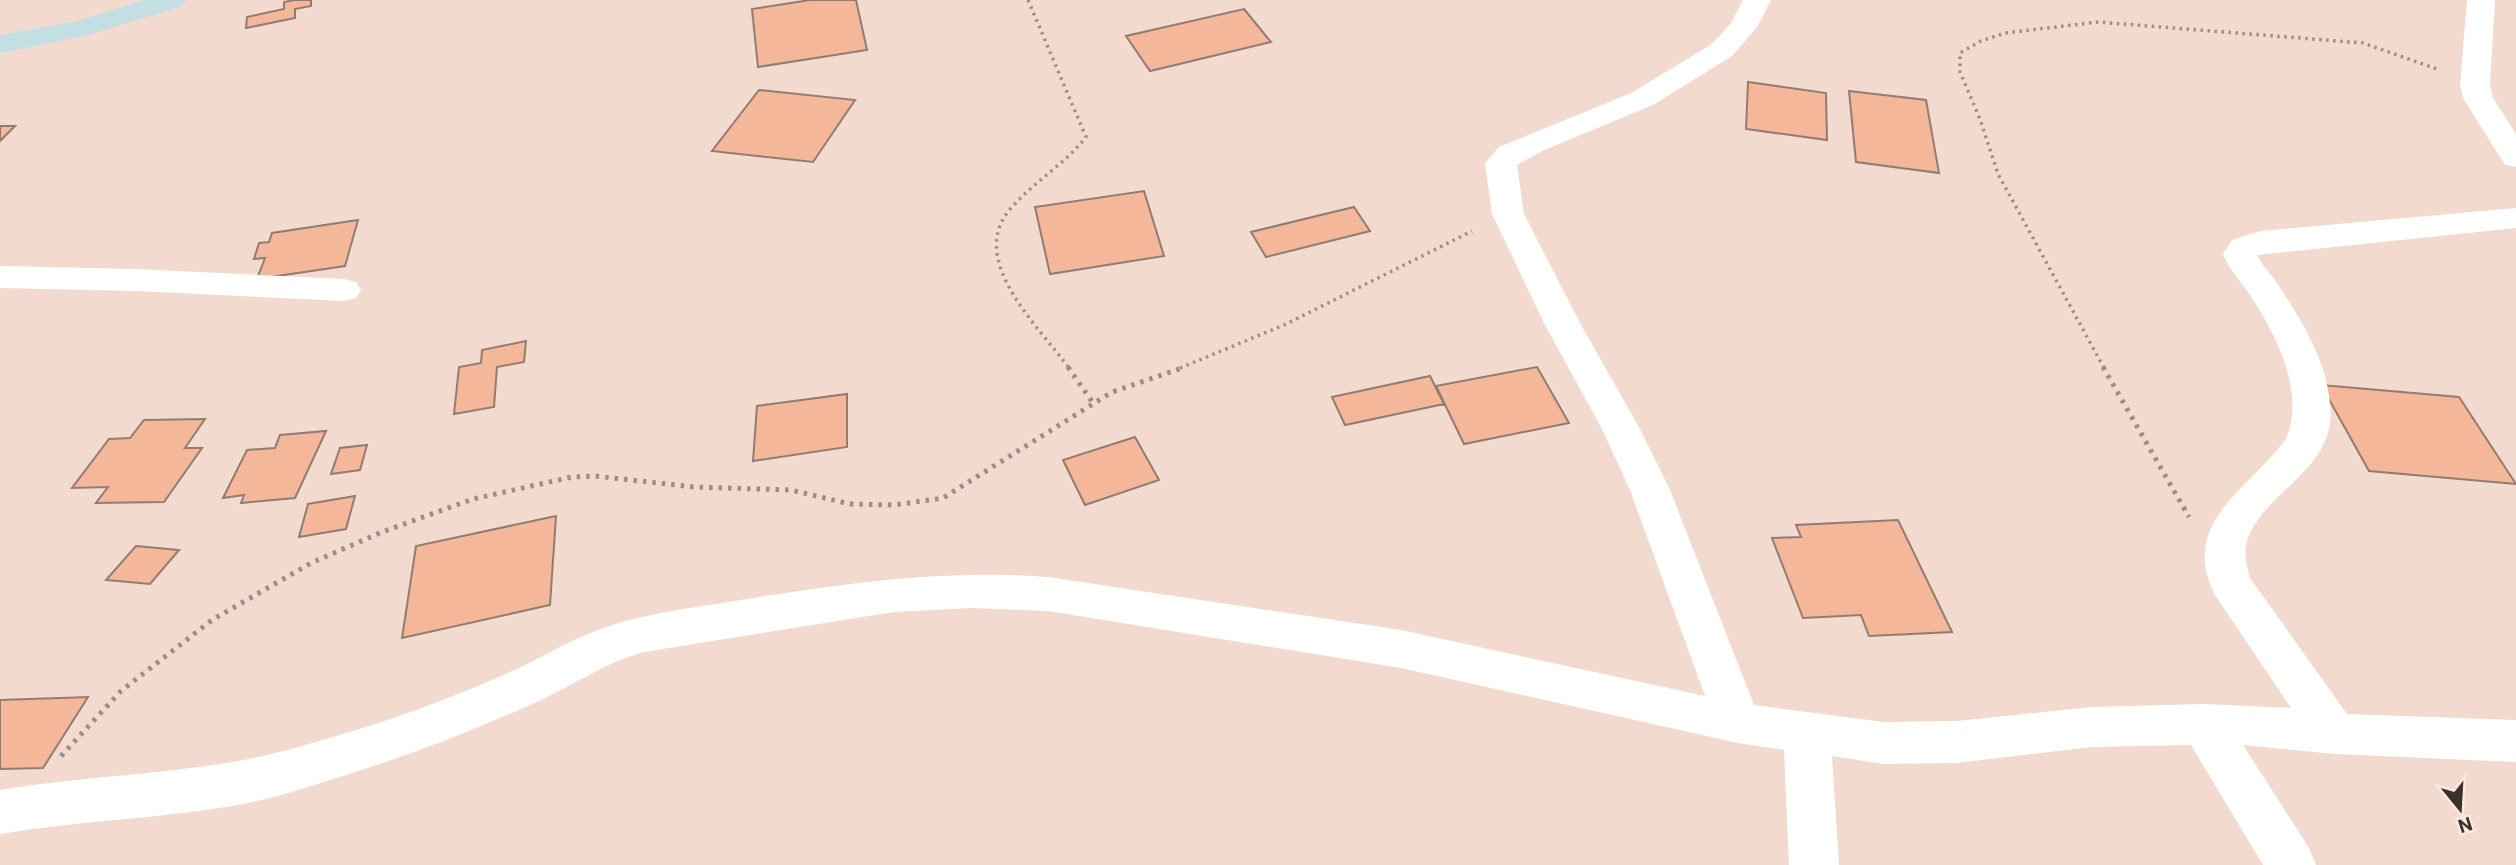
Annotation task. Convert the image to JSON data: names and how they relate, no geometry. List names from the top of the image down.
{
  "north": "bottom"
}
